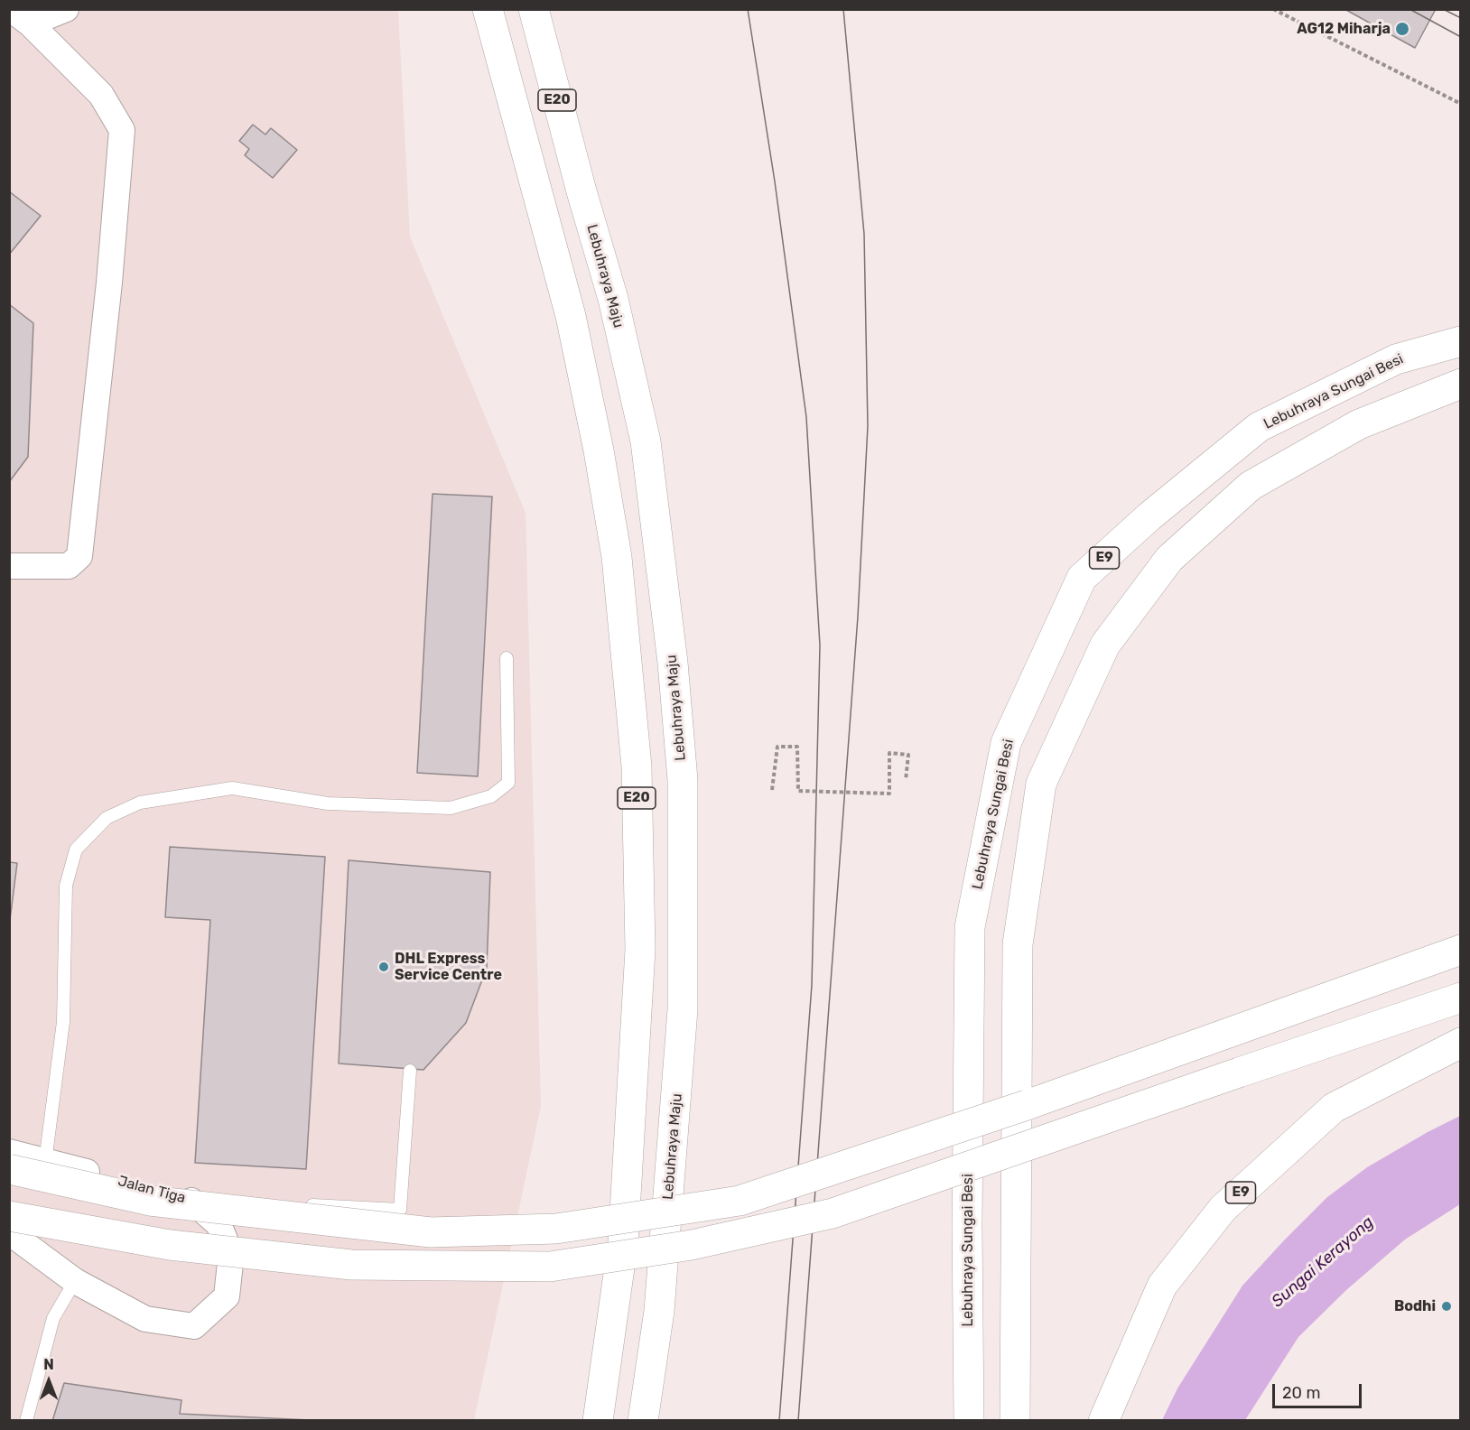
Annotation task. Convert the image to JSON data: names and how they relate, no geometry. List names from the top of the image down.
{
  "streets": {
    "highway": [
      "E20",
      "Lebuhraya Maju",
      "Lebuhraya Sungai Besi",
      "E9"
    ],
    "street": ["Jalan Tiga"]
  },
  "water": ["Sungai Kerayong"],
  "places": ["AG12 Miharja", "DHL Express Service Centre", "Bodhi"],
  "scale_bar": "20 m",
  "north": "top"
}
